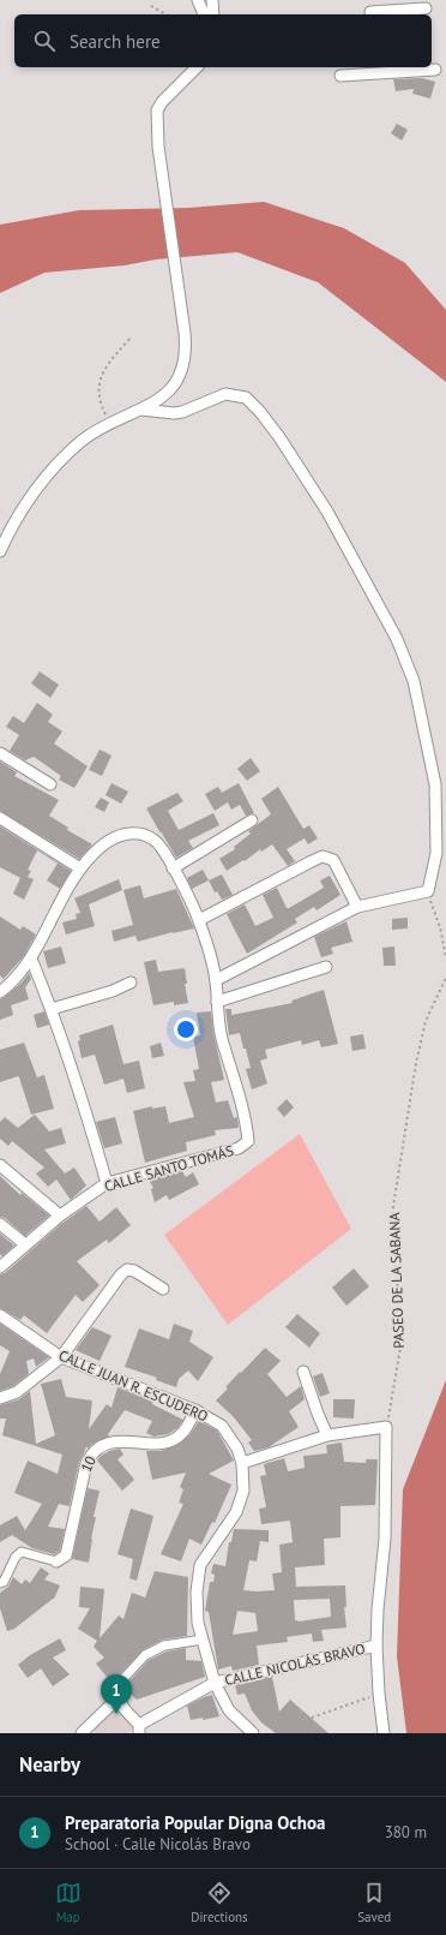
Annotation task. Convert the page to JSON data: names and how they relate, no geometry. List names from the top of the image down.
{
  "streets": {
    "street": [
      "CALLE SANTO TOMÁS",
      "CALLE JUAN R. ESCUDERO",
      "10",
      "CALLE NICOLÁS BRAVO"
    ],
    "path": ["PASEO DE LA SABANA"]
  },
  "crossings": [
    ["CALLE JUAN R. ESCUDERO", "10"],
    ["CALLE JUAN R. ESCUDERO", "CALLE NICOLÁS BRAVO"]
  ],
  "page": {
    "search": "Search here",
    "pins": "1",
    "heading": "Nearby",
    "list": [
      {
        "mark": "1",
        "name": "Preparatoria Popular Digna Ochoa",
        "note": "School · Calle Nicolás Bravo",
        "value": "380 m"
      }
    ],
    "nav": ["Map", "Directions", "Saved"]
  }
}
